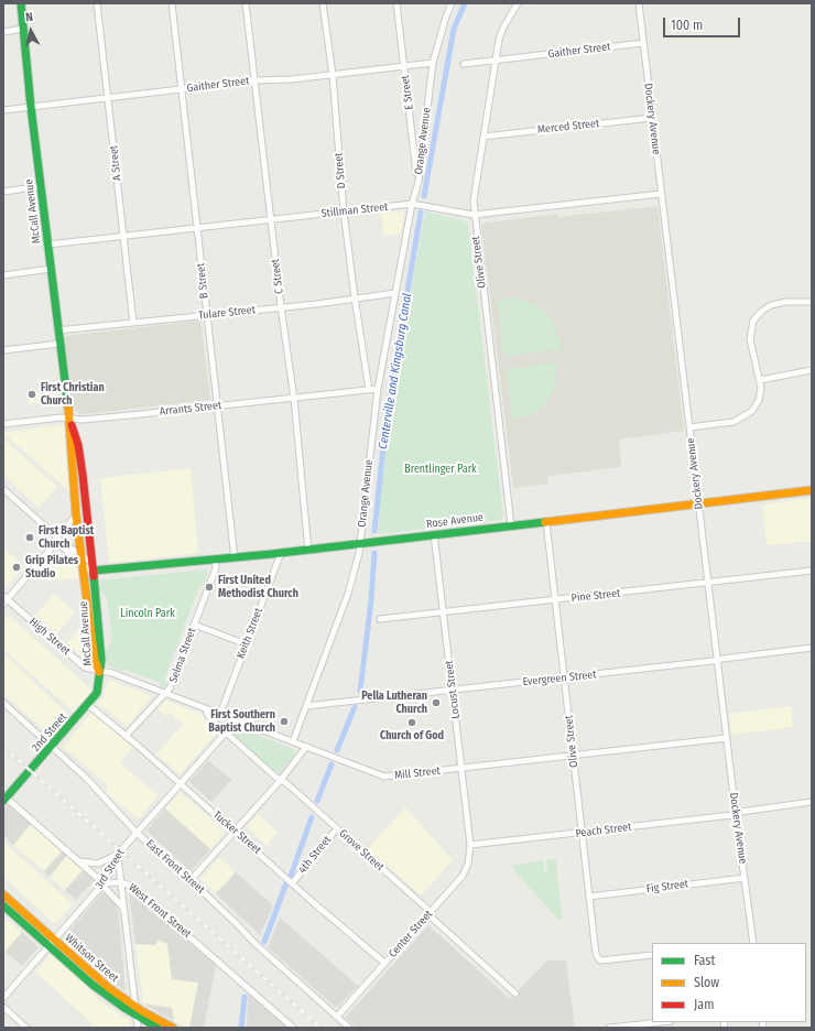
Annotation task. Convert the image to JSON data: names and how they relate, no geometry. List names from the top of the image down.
{
  "streets": {
    "main road": [
      "McCall Avenue",
      "Rose Avenue",
      "2nd Street",
      "Whitson Street"
    ],
    "street": [
      "Gaither Street",
      "E Street",
      "Dockery Avenue",
      "Merced Street",
      "Orange Avenue",
      "A Street",
      "D Street",
      "Stillman Street",
      "Olive Street",
      "C Street",
      "B Street",
      "Tulare Street",
      "Arrants Street",
      "Pine Street",
      "Keith Street",
      "High Street",
      "Selma Street",
      "Evergreen Street",
      "Locust Street",
      "Mill Street",
      "Peach Street",
      "Tucker Street",
      "Grove Street",
      "4th Street",
      "East Front Street",
      "3rd Street",
      "Fig Street",
      "West Front Street",
      "Center Street"
    ]
  },
  "crossings": [
    ["Gaither Street", "E Street"],
    ["Gaither Street", "Dockery Avenue"],
    ["Gaither Street", "Orange Avenue"],
    ["Gaither Street", "A Street"],
    ["Gaither Street", "D Street"],
    ["Gaither Street", "McCall Avenue"],
    ["Gaither Street", "Olive Street"],
    ["Gaither Street", "C Street"],
    ["Gaither Street", "B Street"],
    ["E Street", "Orange Avenue"],
    ["Dockery Avenue", "Merced Street"],
    ["Dockery Avenue", "Stillman Street"],
    ["Dockery Avenue", "Rose Avenue"],
    ["Dockery Avenue", "Pine Street"],
    ["Dockery Avenue", "Evergreen Street"],
    ["Dockery Avenue", "Mill Street"],
    ["Dockery Avenue", "Peach Street"],
    ["Dockery Avenue", "Fig Street"],
    ["Merced Street", "Olive Street"],
    ["Orange Avenue", "Stillman Street"],
    ["Orange Avenue", "Tulare Street"],
    ["Orange Avenue", "Arrants Street"],
    ["Orange Avenue", "Rose Avenue"],
    ["Orange Avenue", "Evergreen Street"],
    ["Orange Avenue", "Mill Street"],
    ["A Street", "Stillman Street"],
    ["A Street", "Tulare Street"],
    ["D Street", "Stillman Street"],
    ["D Street", "Tulare Street"],
    ["D Street", "Arrants Street"],
    ["Stillman Street", "McCall Avenue"],
    ["Stillman Street", "Olive Street"],
    ["Stillman Street", "C Street"],
    ["Stillman Street", "B Street"],
    ["McCall Avenue", "Tulare Street"],
    ["McCall Avenue", "Arrants Street"],
    ["McCall Avenue", "Rose Avenue"],
    ["McCall Avenue", "High Street"],
    ["McCall Avenue", "2nd Street"],
    ["McCall Avenue", "Mill Street"],
    ["Olive Street", "Rose Avenue"],
    ["Olive Street", "Pine Street"],
    ["Olive Street", "Evergreen Street"],
    ["Olive Street", "Mill Street"],
    ["Olive Street", "Peach Street"],
    ["Olive Street", "Fig Street"],
    ["C Street", "Tulare Street"],
    ["C Street", "Arrants Street"],
    ["C Street", "Rose Avenue"],
    ["B Street", "Tulare Street"],
    ["B Street", "Arrants Street"],
    ["B Street", "Rose Avenue"],
    ["Rose Avenue", "Keith Street"],
    ["Rose Avenue", "Selma Street"],
    ["Rose Avenue", "Locust Street"],
    ["Pine Street", "Locust Street"],
    ["Keith Street", "Mill Street"],
    ["High Street", "2nd Street"],
    ["High Street", "Mill Street"],
    ["Selma Street", "Mill Street"],
    ["Selma Street", "Tucker Street"],
    ["Evergreen Street", "Locust Street"],
    ["Locust Street", "Mill Street"],
    ["Locust Street", "Peach Street"],
    ["Locust Street", "Center Street"],
    ["2nd Street", "Mill Street"],
    ["2nd Street", "Tucker Street"],
    ["2nd Street", "East Front Street"],
    ["Mill Street", "Grove Street"],
    ["Mill Street", "3rd Street"],
    ["Peach Street", "Center Street"],
    ["Tucker Street", "4th Street"],
    ["Tucker Street", "3rd Street"],
    ["Tucker Street", "Center Street"],
    ["Grove Street", "4th Street"],
    ["Grove Street", "3rd Street"],
    ["Grove Street", "Center Street"],
    ["East Front Street", "3rd Street"],
    ["East Front Street", "Center Street"],
    ["3rd Street", "West Front Street"],
    ["3rd Street", "Whitson Street"]
  ],
  "water": ["Centerville and Kingsburg Canal"],
  "parks": ["Brentlinger Park", "Lincoln Park"],
  "places": [
    "First Christian Church",
    "First Baptist Church",
    "Grip Pilates Studio",
    "First United Methodist Church",
    "Pella Lutheran Church",
    "First Southern Baptist Church",
    "Church of God"
  ],
  "legend": ["Fast", "Slow", "Jam"],
  "scale_bar": "100 m",
  "north": "top"
}
